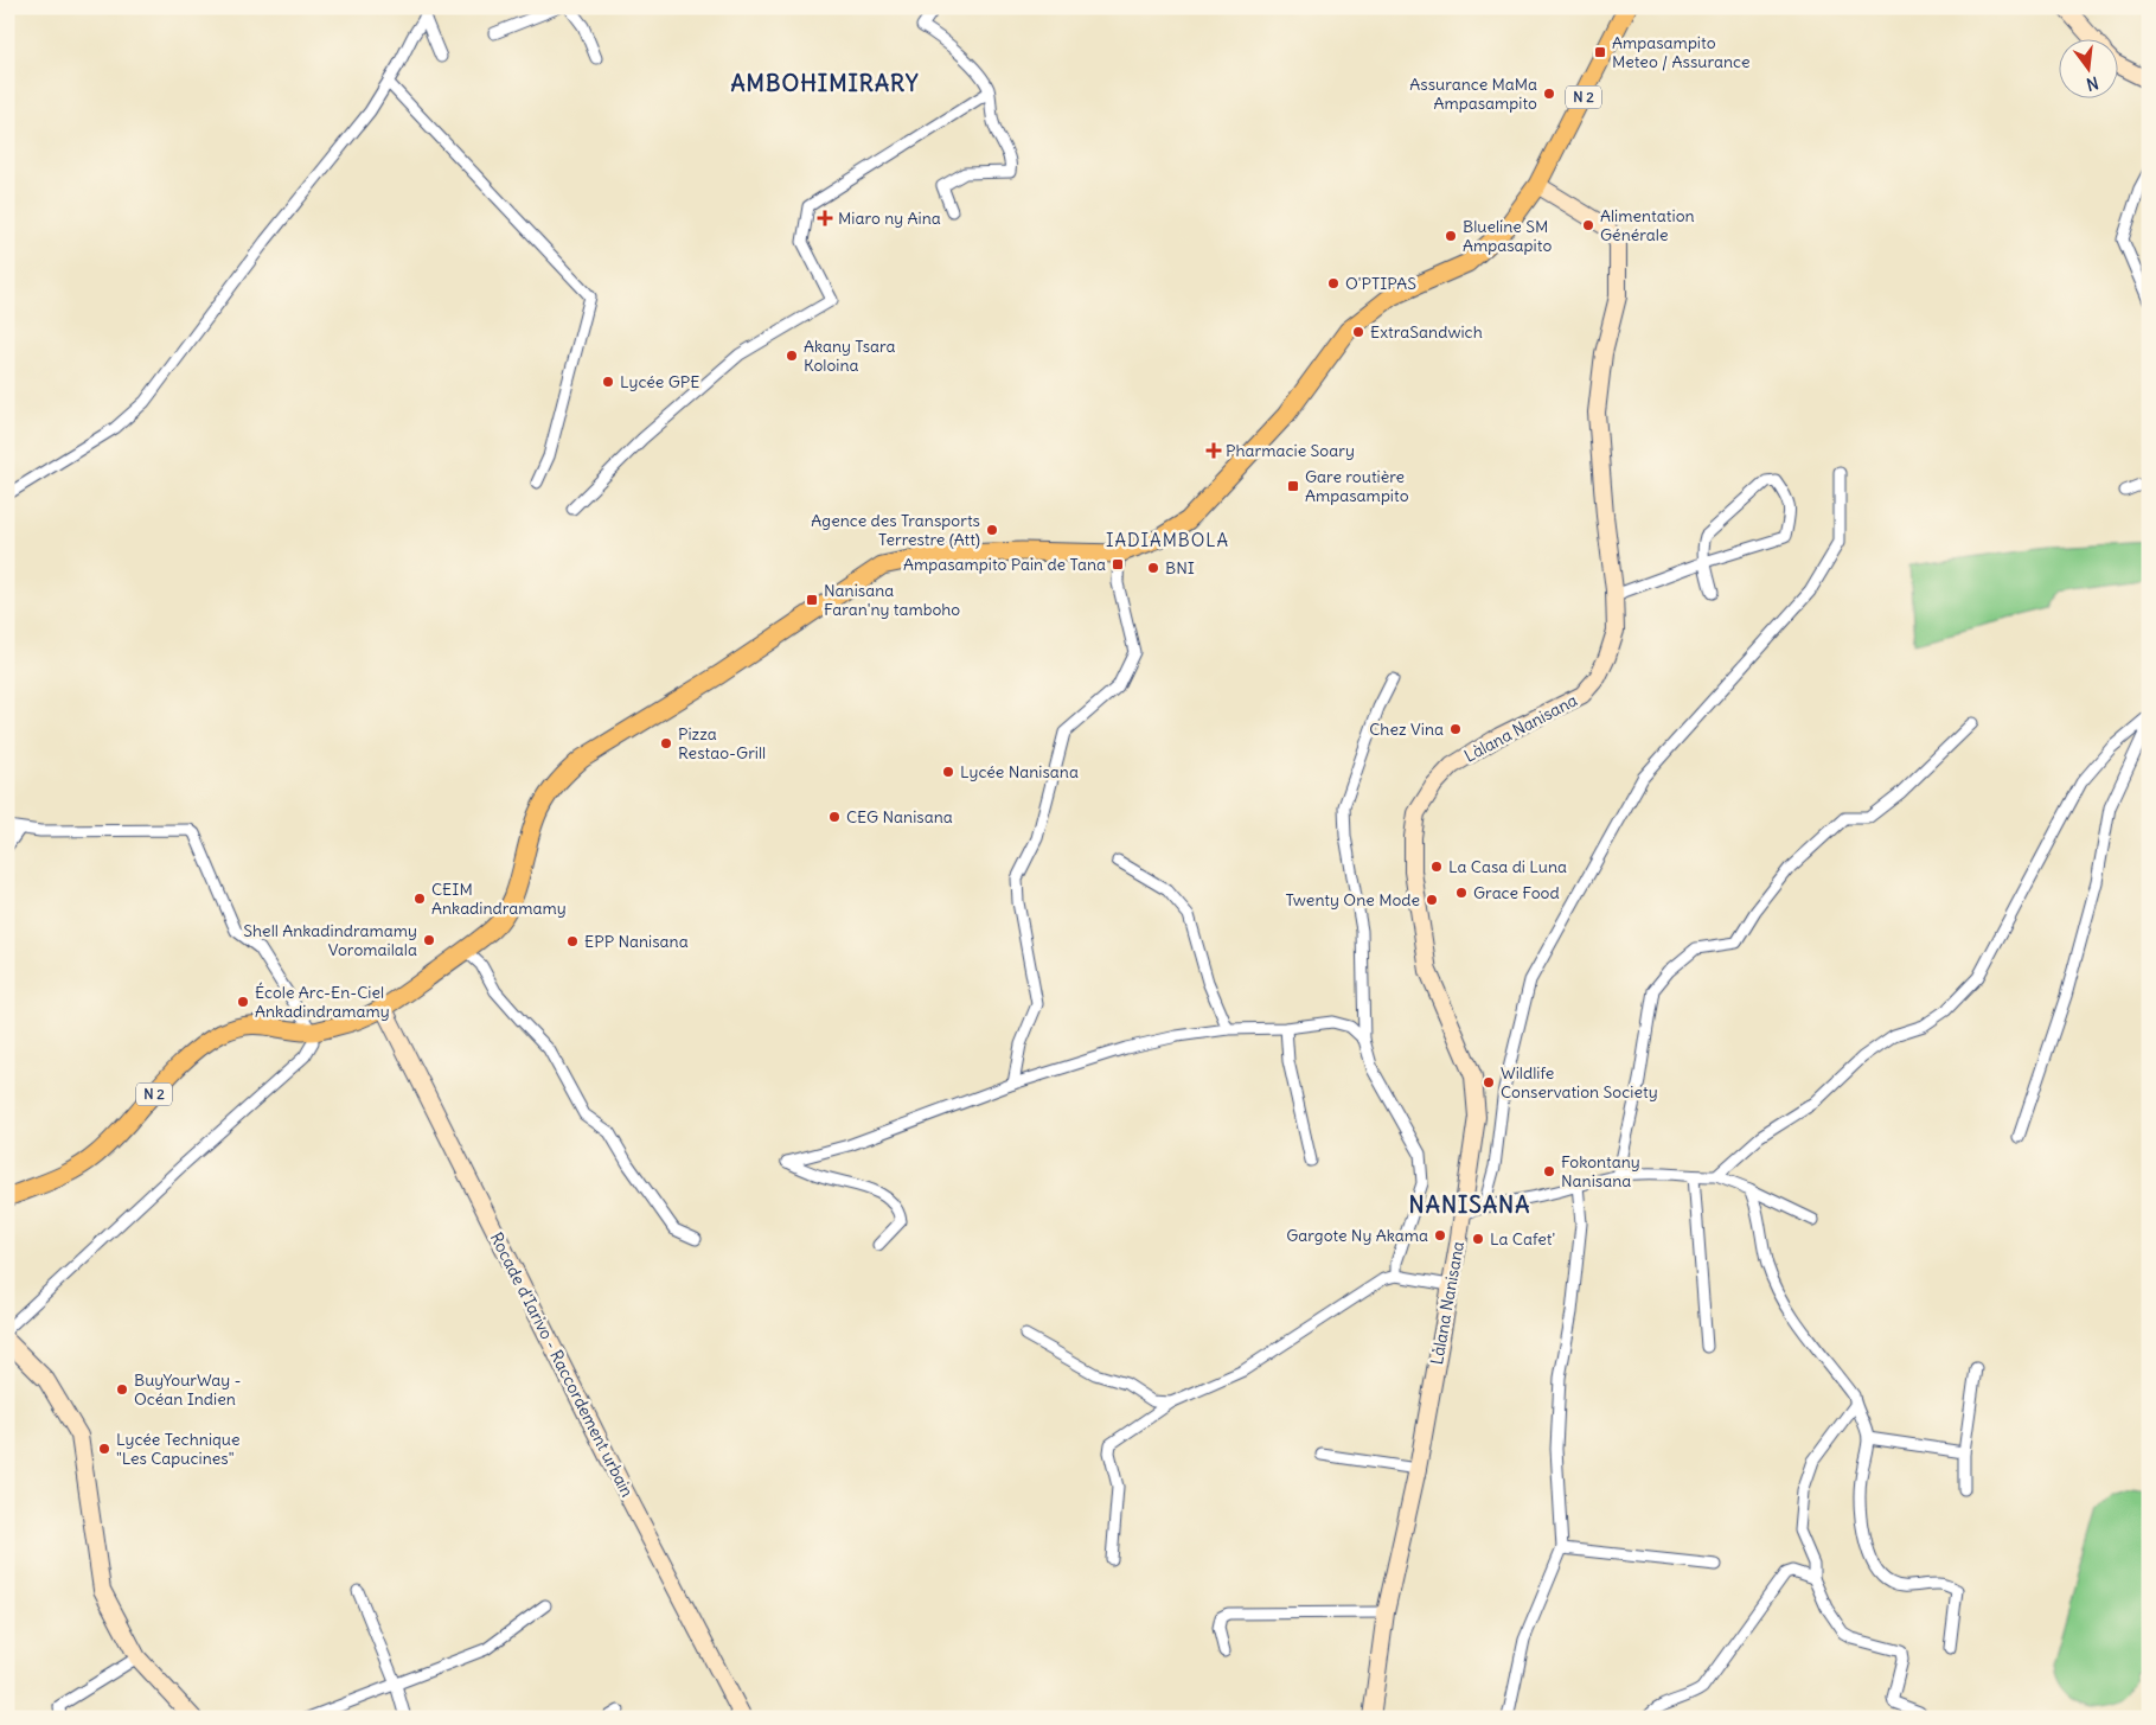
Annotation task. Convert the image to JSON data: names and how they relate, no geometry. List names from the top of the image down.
{
  "streets": {
    "main road": ["N 2"],
    "street": ["Làlana Nanisana", "Rocade d'Iarivo - Raccordement urbain"]
  },
  "crossings": [
    ["N 2", "Làlana Nanisana"],
    ["N 2", "Rocade d'Iarivo - Raccordement urbain"]
  ],
  "districts": ["AMBOHIMIRARY", "IADIAMBOLA", "NANISANA"],
  "places": {
    "transit": [
      "Ampasampito Meteo / Assurance",
      "Gare routière Ampasampito",
      "Ampasampito Pain de Tana",
      "Nanisana Faran'ny tamboho"
    ],
    "other": [
      "Assurance MaMa Ampasampito",
      "Alimentation Générale",
      "Blueline SM Ampasapito",
      "O'PTIPAS",
      "ExtraSandwich",
      "Akany Tsara Koloina",
      "Lycée GPE",
      "Agence des Transports Terrestre (Att)",
      "BNI",
      "Chez Vina",
      "Pizza Restao-Grill",
      "Lycée Nanisana",
      "CEG Nanisana",
      "La Casa di Luna",
      "Grace Food",
      "CEIM Ankadindramamy",
      "Twenty One Mode",
      "Shell Ankadindramamy Voromailala",
      "EPP Nanisana",
      "École Arc-En-Ciel Ankadindramamy",
      "Wildlife Conservation Society",
      "Fokontany Nanisana",
      "Gargote Ny Akama",
      "La Cafet'",
      "BuyYourWay - Océan Indien",
      "Lycée Technique \"Les Capucines\""
    ],
    "health": ["Miaro ny Aina", "Pharmacie Soary"]
  },
  "north": "bottom"
}
